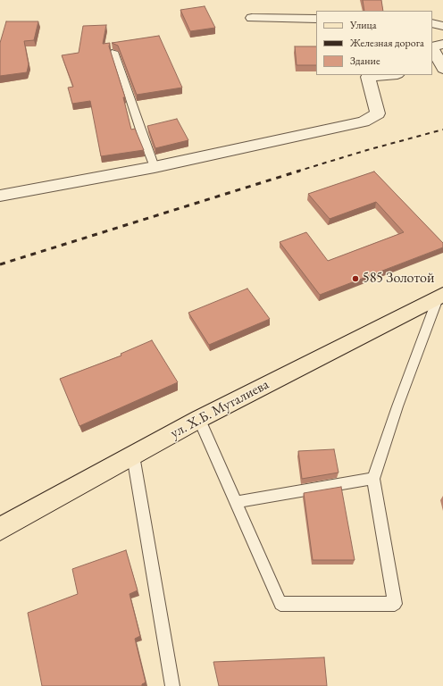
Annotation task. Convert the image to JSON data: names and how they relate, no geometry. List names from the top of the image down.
{
  "streets": {
    "main road": ["ул. Х.Б. Муталиева"]
  },
  "places": ["585 Золотой"],
  "legend": ["Улица", "Железная дорога", "Здание"]
}
